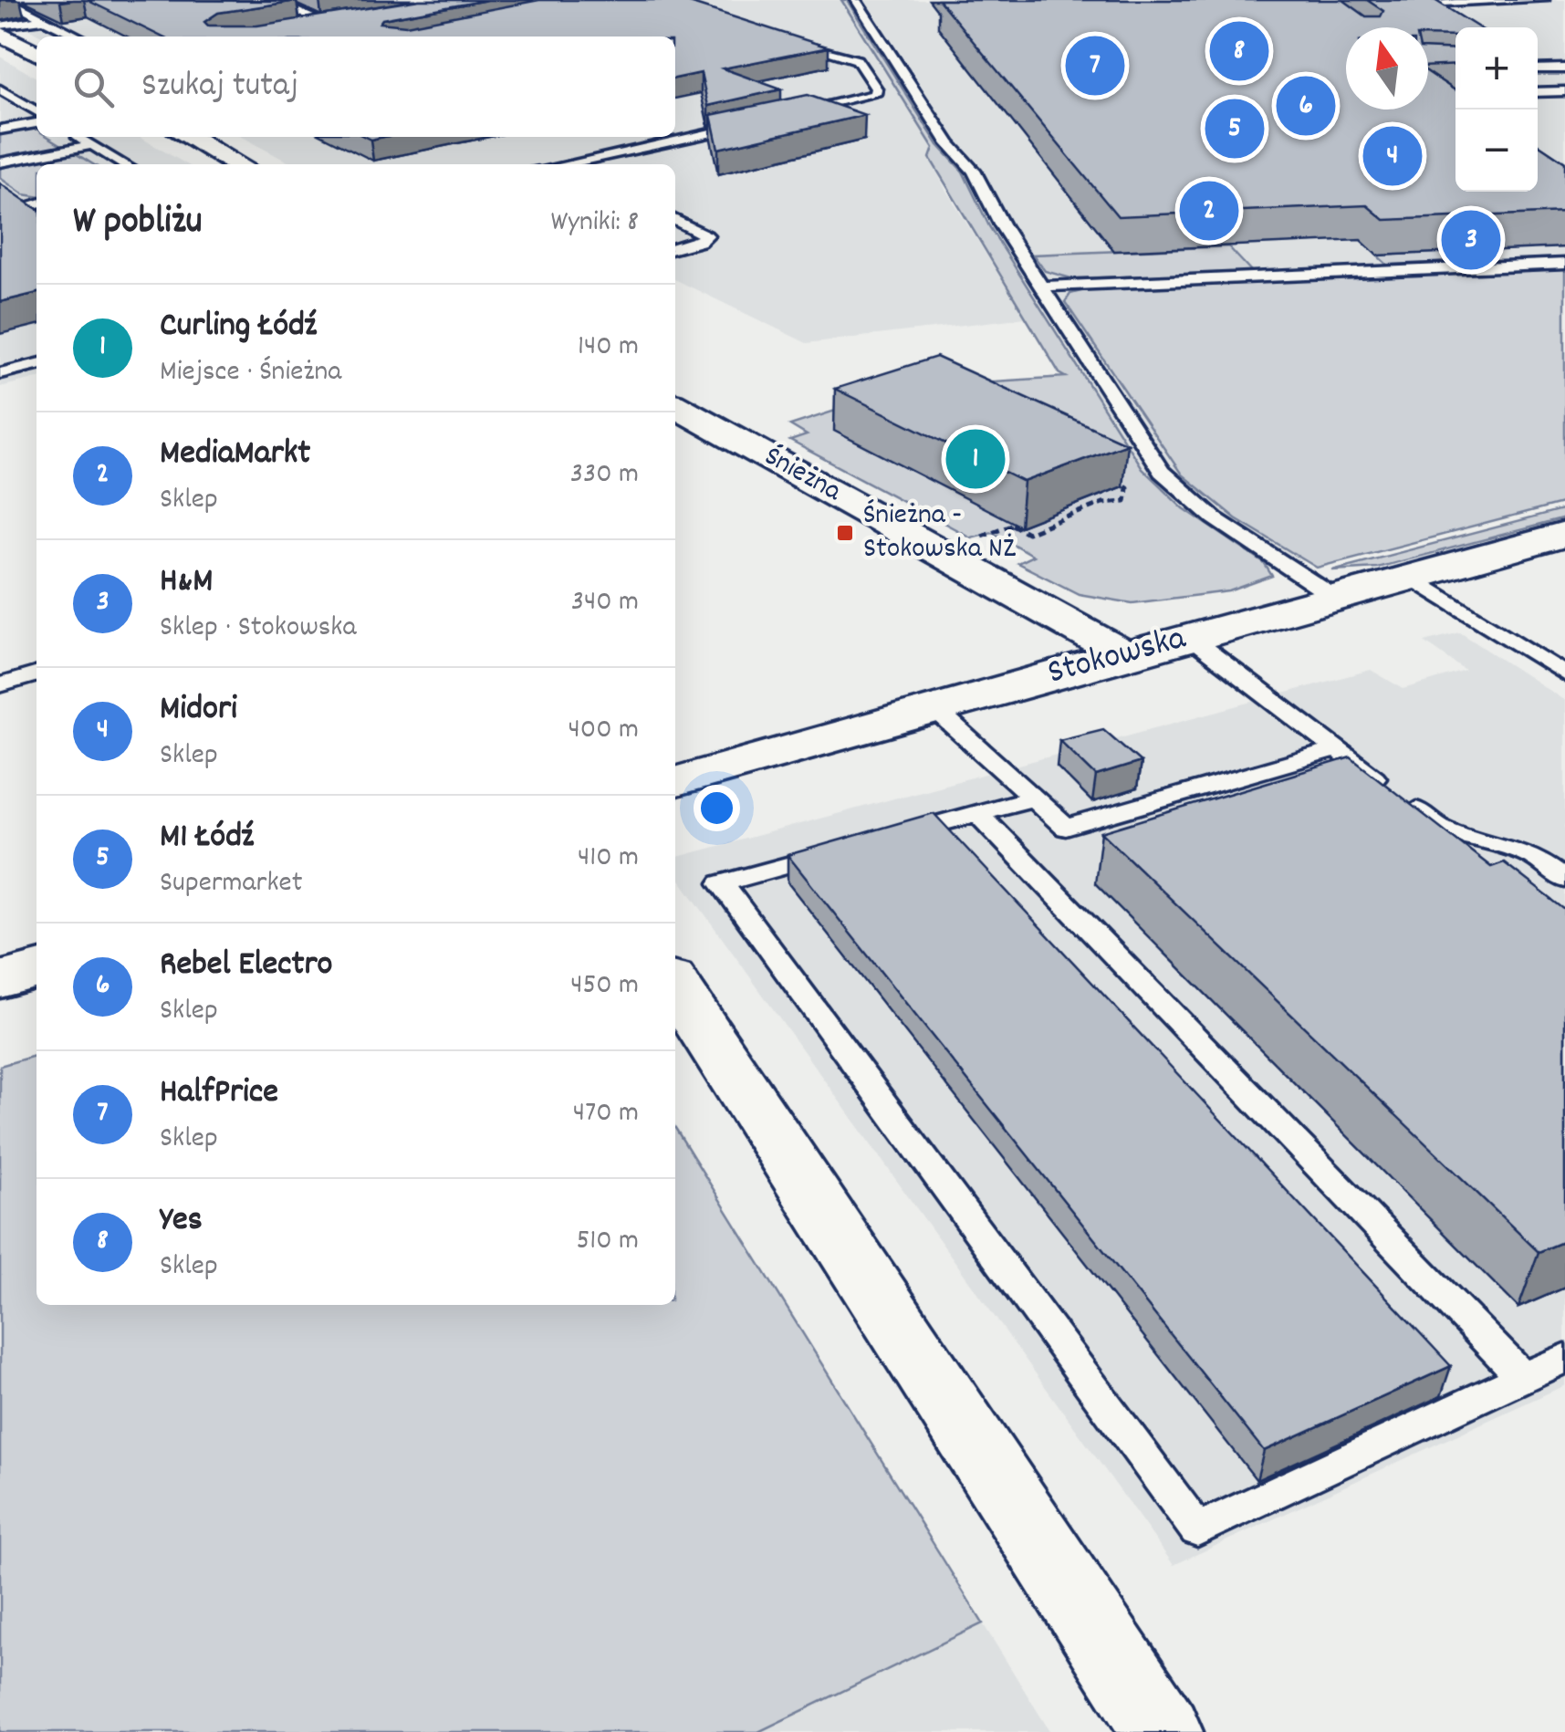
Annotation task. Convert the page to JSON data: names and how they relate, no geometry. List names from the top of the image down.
{
  "streets": {
    "street": ["Śnieżna", "Stokowska"]
  },
  "crossings": [
    ["Śnieżna", "Stokowska"]
  ],
  "places": {
    "transit": ["Śnieżna - Stokowska NŻ"]
  },
  "north": "top",
  "page": {
    "pins": [
      "8",
      "7",
      "6",
      "5",
      "4",
      "2",
      "3",
      "1"
    ],
    "map_buttons": ["+", "−"],
    "search": "Szukaj tutaj",
    "heading": ["W pobliżu", "Wyniki: 8"],
    "list": [
      {
        "mark": "1",
        "name": "Curling Łódź",
        "note": "Miejsce · Śnieżna",
        "value": "140 m"
      },
      {
        "mark": "2",
        "name": "MediaMarkt",
        "note": "Sklep",
        "value": "330 m"
      },
      {
        "mark": "3",
        "name": "H&M",
        "note": "Sklep · Stokowska",
        "value": "340 m"
      },
      {
        "mark": "4",
        "name": "Midori",
        "note": "Sklep",
        "value": "400 m"
      },
      {
        "mark": "5",
        "name": "M1 Łódź",
        "note": "Supermarket",
        "value": "410 m"
      },
      {
        "mark": "6",
        "name": "Rebel Electro",
        "note": "Sklep",
        "value": "450 m"
      },
      {
        "mark": "7",
        "name": "HalfPrice",
        "note": "Sklep",
        "value": "470 m"
      },
      {
        "mark": "8",
        "name": "Yes",
        "note": "Sklep",
        "value": "510 m"
      }
    ]
  }
}
